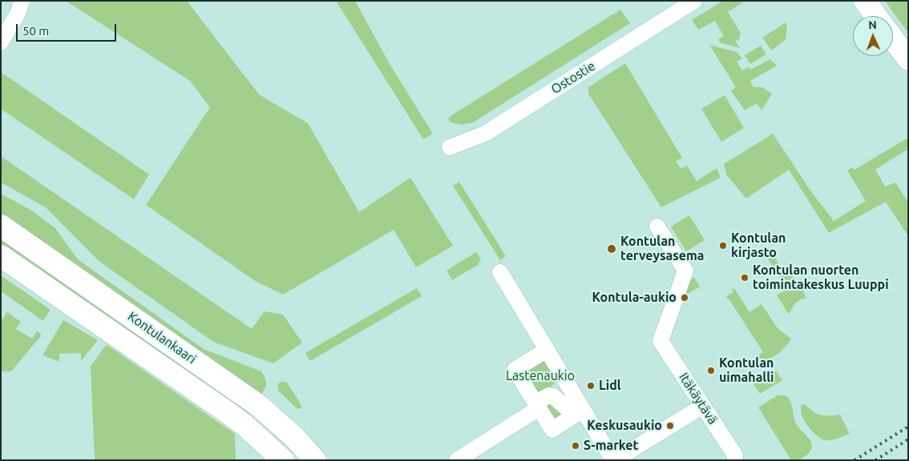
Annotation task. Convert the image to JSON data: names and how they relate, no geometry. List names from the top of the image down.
{
  "streets": {
    "main road": ["Kontulankaari"],
    "street": ["Ostostie", "Itäkäytävä"]
  },
  "parks": ["Lastenaukio"],
  "places": [
    "Kontulan kirjasto",
    "Kontulan terveysasema",
    "Kontulan nuorten toimintakeskus Luuppi",
    "Kontula-aukio",
    "Kontulan uimahalli",
    "Lidl",
    "Keskusaukio",
    "S-market"
  ],
  "scale_bar": "50 m",
  "north": "top"
}
